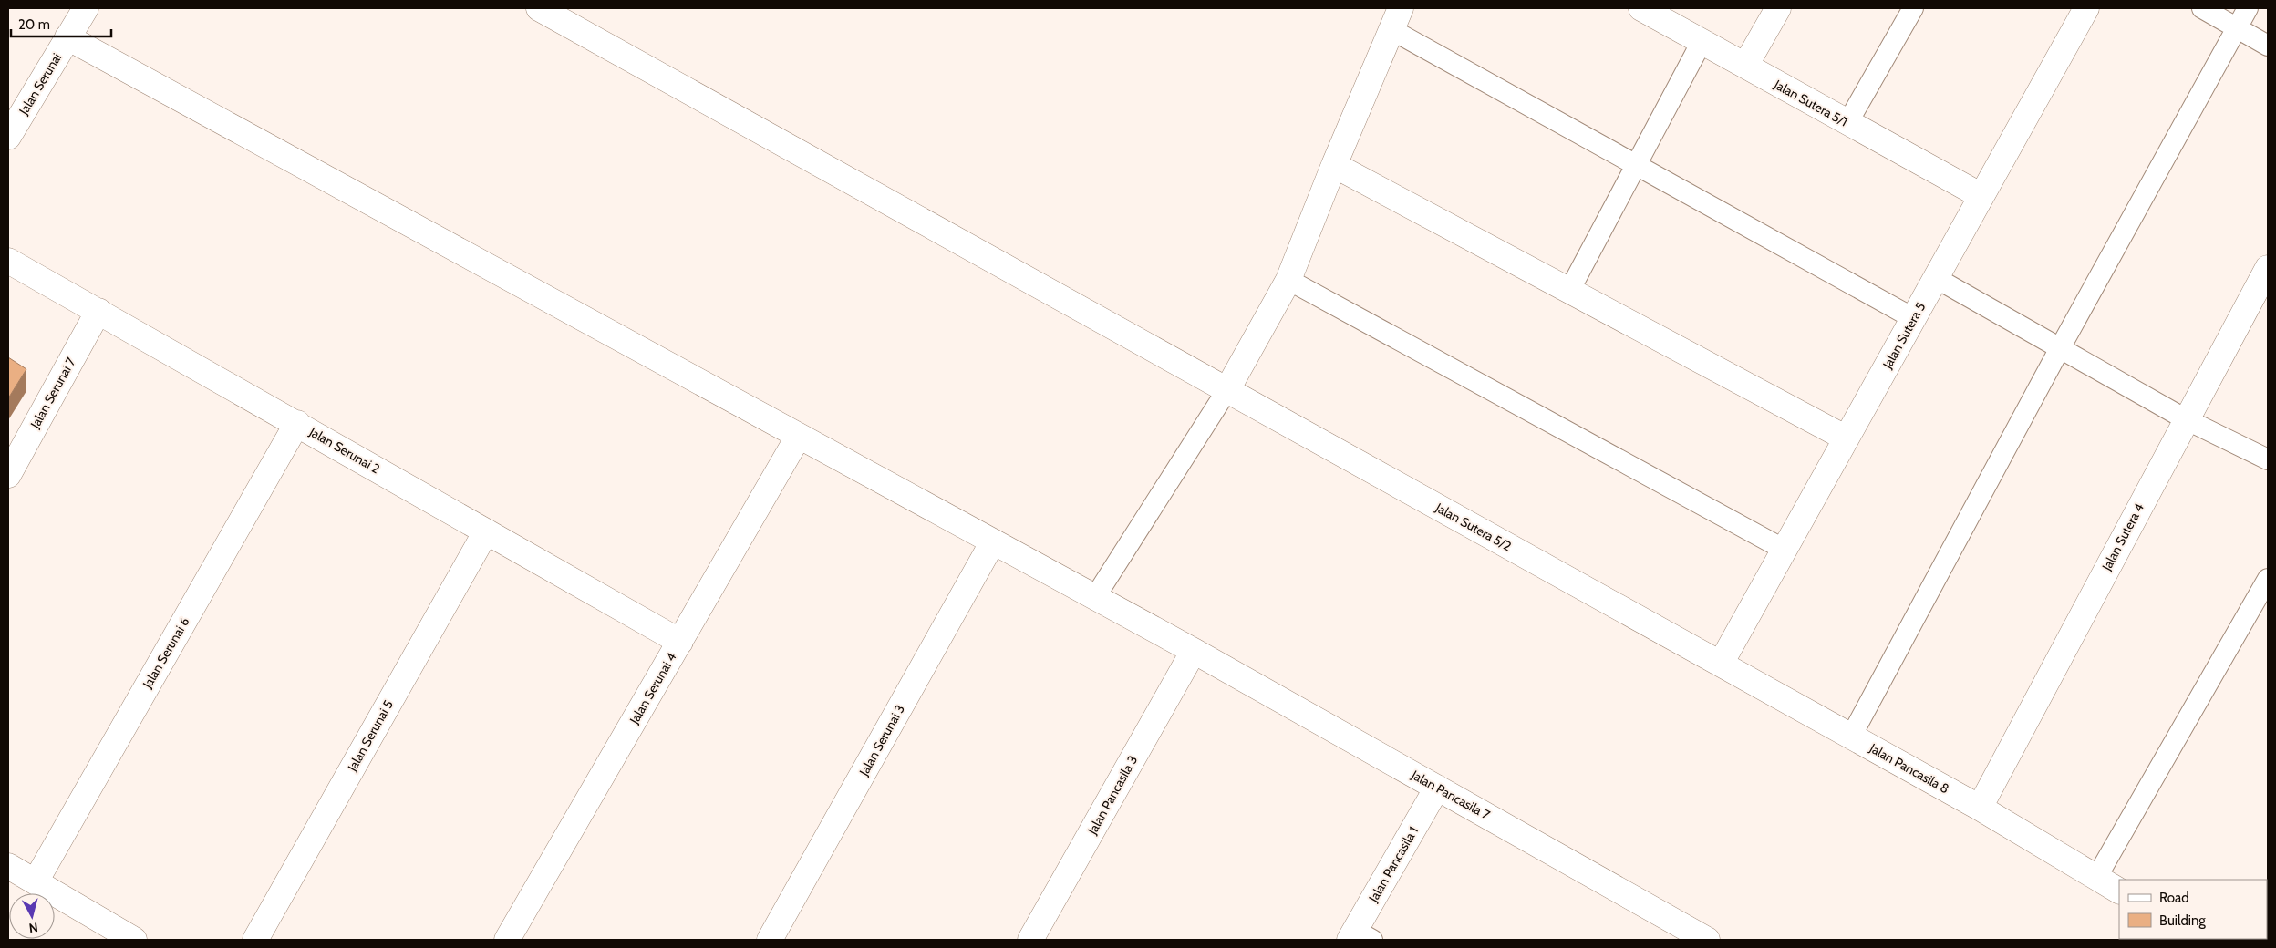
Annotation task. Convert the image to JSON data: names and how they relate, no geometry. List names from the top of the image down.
{
  "streets": {
    "street": [
      "Jalan Serunai",
      "Jalan Sutera 5/1",
      "Jalan Sutera 5",
      "Jalan Serunai 7",
      "Jalan Serunai 2",
      "Jalan Sutera 5/2",
      "Jalan Sutera 4",
      "Jalan Serunai 6",
      "Jalan Serunai 4",
      "Jalan Serunai 5",
      "Jalan Serunai 3",
      "Jalan Pancasila 8",
      "Jalan Pancasila 3",
      "Jalan Pancasila 7",
      "Jalan Pancasila 1"
    ]
  },
  "crossings": [
    ["Jalan Serunai", "Jalan Pancasila 7"],
    ["Jalan Sutera 5/1", "Jalan Sutera 5"],
    ["Jalan Sutera 5", "Jalan Sutera 5/2"],
    ["Jalan Sutera 5", "Jalan Pancasila 8"],
    ["Jalan Serunai 7", "Jalan Serunai 2"],
    ["Jalan Serunai 2", "Jalan Serunai 6"],
    ["Jalan Serunai 2", "Jalan Serunai 4"],
    ["Jalan Serunai 2", "Jalan Serunai 5"],
    ["Jalan Sutera 5/2", "Jalan Pancasila 8"],
    ["Jalan Sutera 4", "Jalan Pancasila 8"],
    ["Jalan Serunai 4", "Jalan Pancasila 7"],
    ["Jalan Serunai 3", "Jalan Pancasila 7"],
    ["Jalan Pancasila 3", "Jalan Pancasila 7"],
    ["Jalan Pancasila 7", "Jalan Pancasila 1"]
  ],
  "legend": ["Road", "Building"],
  "scale_bar": "20 m",
  "north": "bottom"
}
